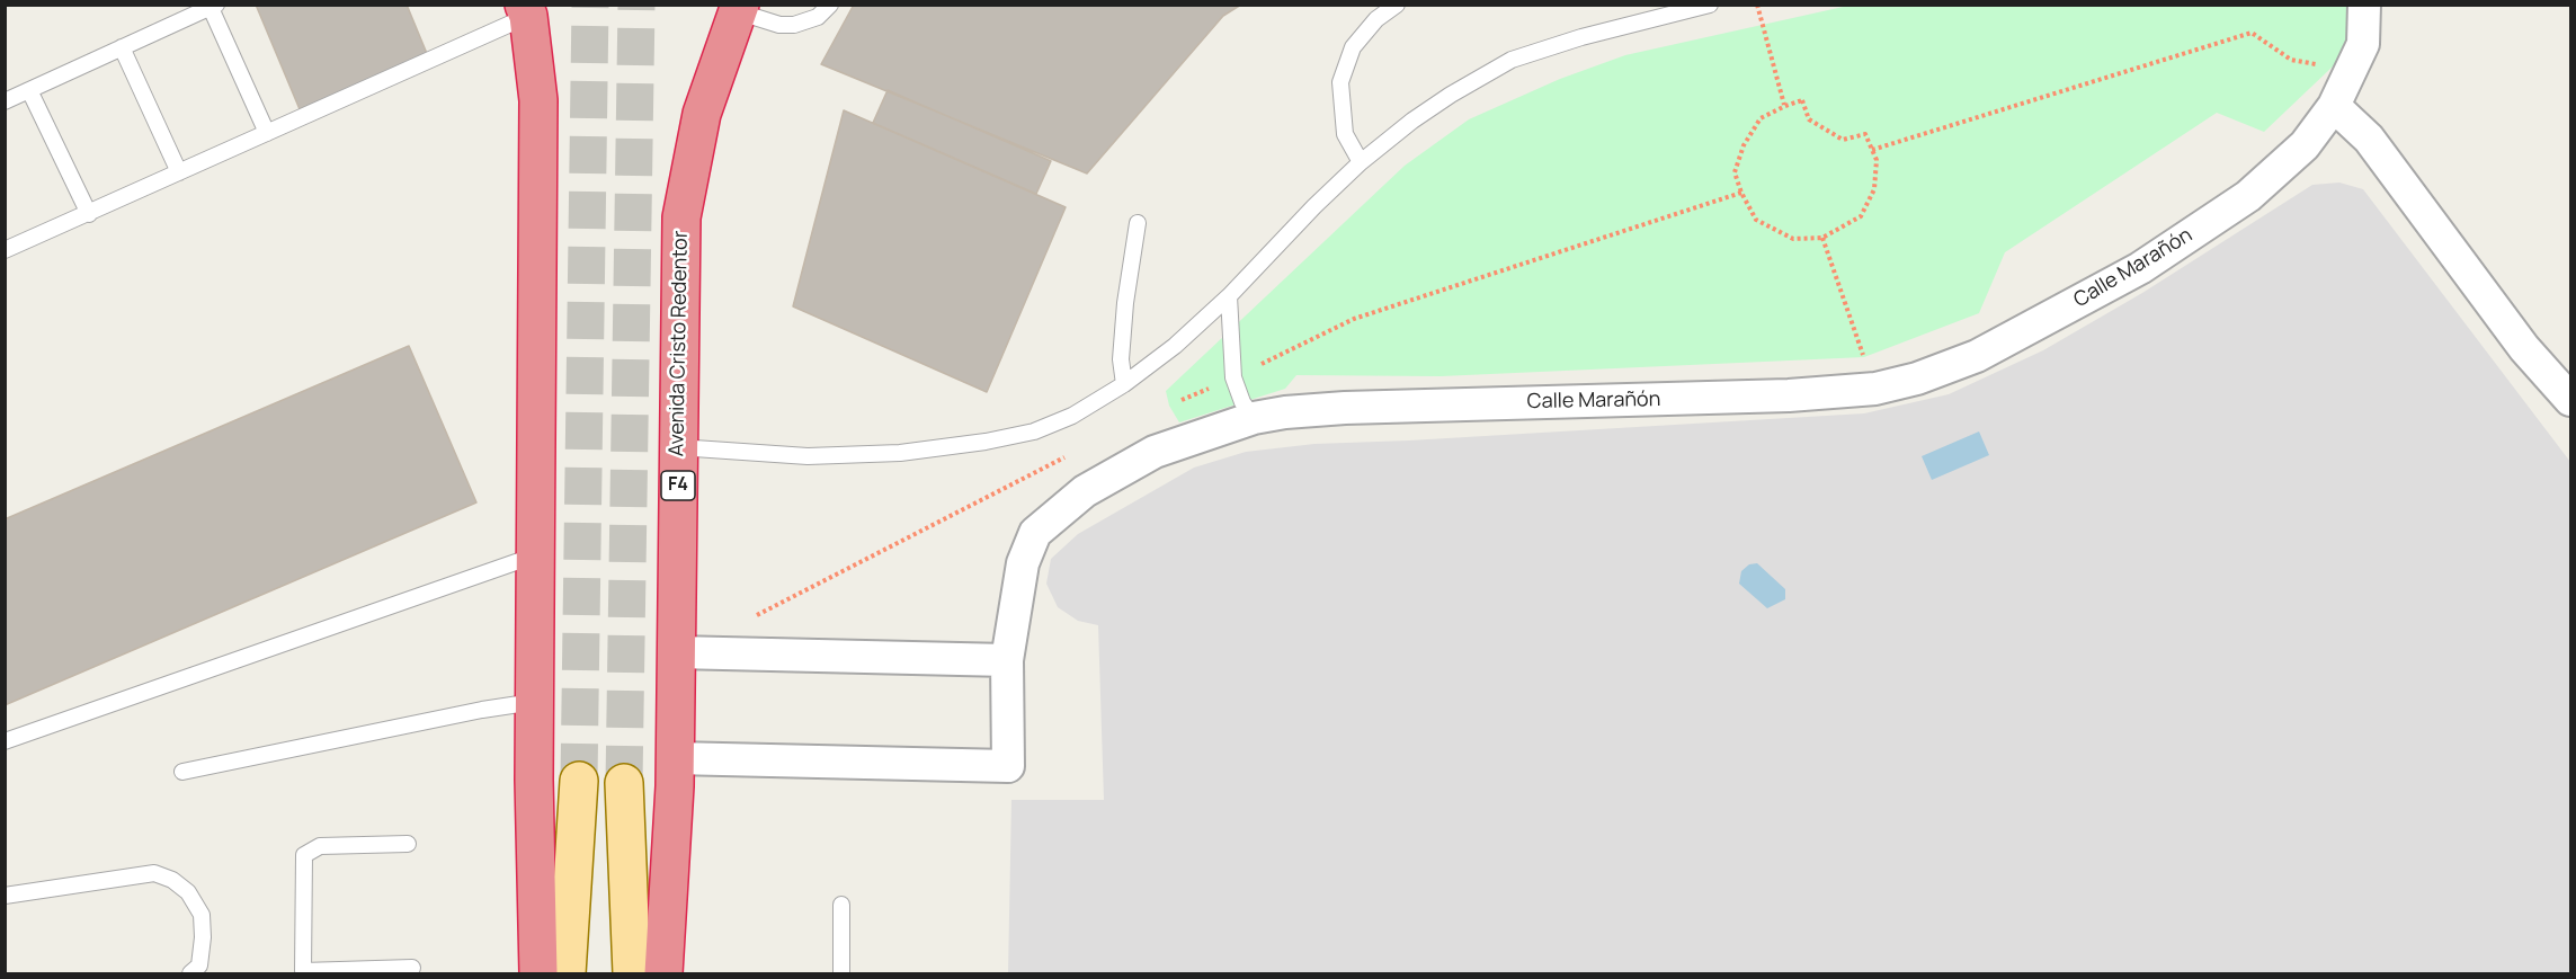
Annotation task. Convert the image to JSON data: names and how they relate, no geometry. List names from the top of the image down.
{
  "streets": {
    "highway": ["Avenida Cristo Redentor", "F4"],
    "street": ["Calle Marañón"]
  },
  "crossings": [
    ["Calle Marañón", "Avenida Cristo Redentor"]
  ]
}
